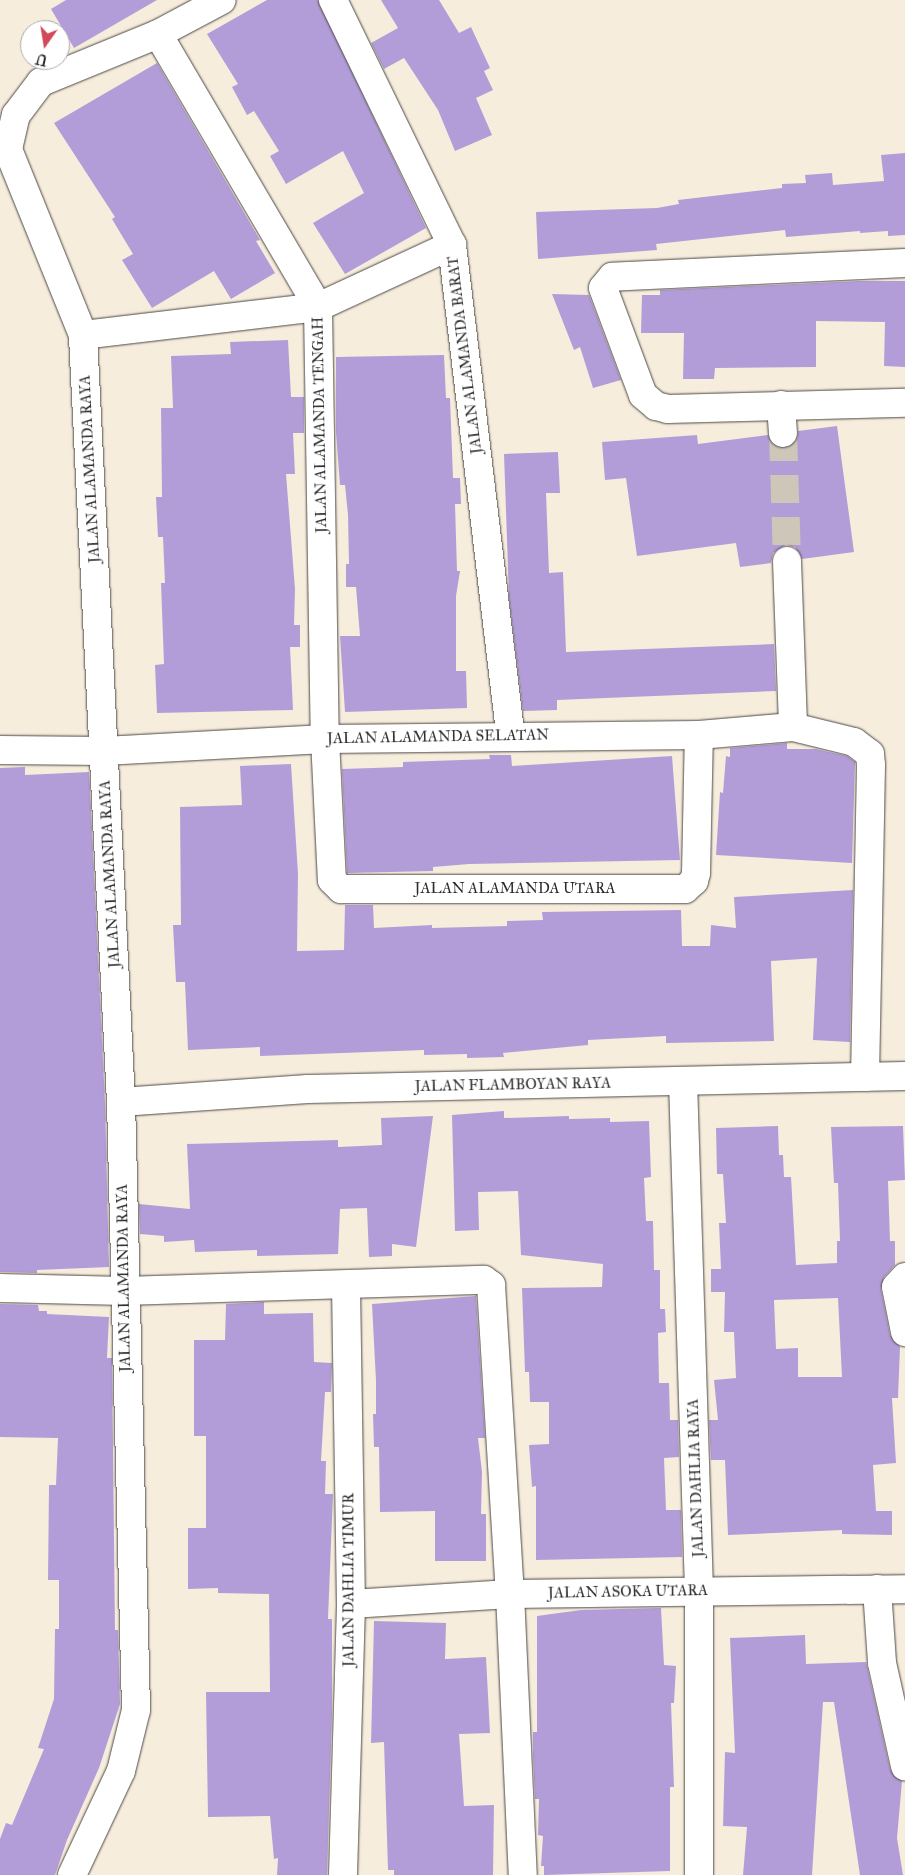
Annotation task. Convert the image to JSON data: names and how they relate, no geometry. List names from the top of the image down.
{
  "streets": {
    "street": [
      "JALAN ALAMANDA BARAT",
      "JALAN ALAMANDA TENGAH",
      "JALAN ALAMANDA RAYA",
      "JALAN ALAMANDA SELATAN",
      "JALAN ALAMANDA UTARA",
      "JALAN FLAMBOYAN RAYA",
      "JALAN DAHLIA RAYA",
      "JALAN DAHLIA TIMUR",
      "JALAN ASOKA UTARA"
    ]
  },
  "crossings": [
    ["JALAN ALAMANDA BARAT", "JALAN ALAMANDA SELATAN"],
    ["JALAN ALAMANDA TENGAH", "JALAN ALAMANDA RAYA"],
    ["JALAN ALAMANDA TENGAH", "JALAN ALAMANDA SELATAN"],
    ["JALAN ALAMANDA TENGAH", "JALAN ALAMANDA UTARA"],
    ["JALAN ALAMANDA RAYA", "JALAN ALAMANDA SELATAN"],
    ["JALAN ALAMANDA RAYA", "JALAN FLAMBOYAN RAYA"],
    ["JALAN ALAMANDA SELATAN", "JALAN ALAMANDA UTARA"],
    ["JALAN ALAMANDA SELATAN", "JALAN FLAMBOYAN RAYA"],
    ["JALAN FLAMBOYAN RAYA", "JALAN DAHLIA RAYA"],
    ["JALAN DAHLIA RAYA", "JALAN ASOKA UTARA"],
    ["JALAN DAHLIA TIMUR", "JALAN ASOKA UTARA"]
  ],
  "north": "bottom"
}
